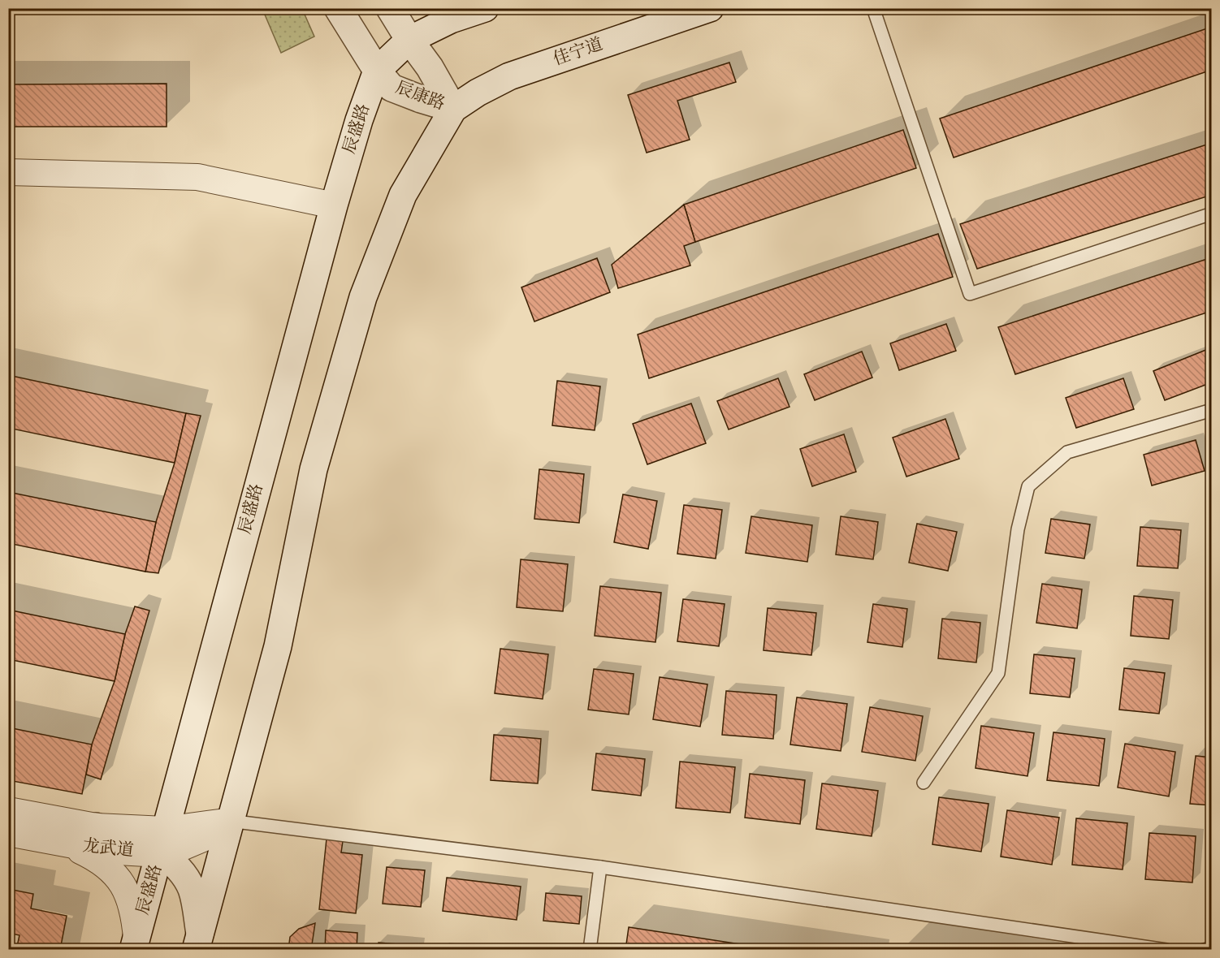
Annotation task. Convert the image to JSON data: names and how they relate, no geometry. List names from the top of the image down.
{
  "streets": {
    "main road": ["佳宁道", "辰康路", "辰盛路"],
    "street": ["龙武道"]
  },
  "crossings": [
    ["佳宁道", "辰康路"],
    ["辰康路", "辰盛路"],
    ["辰盛路", "龙武道"]
  ]
}
